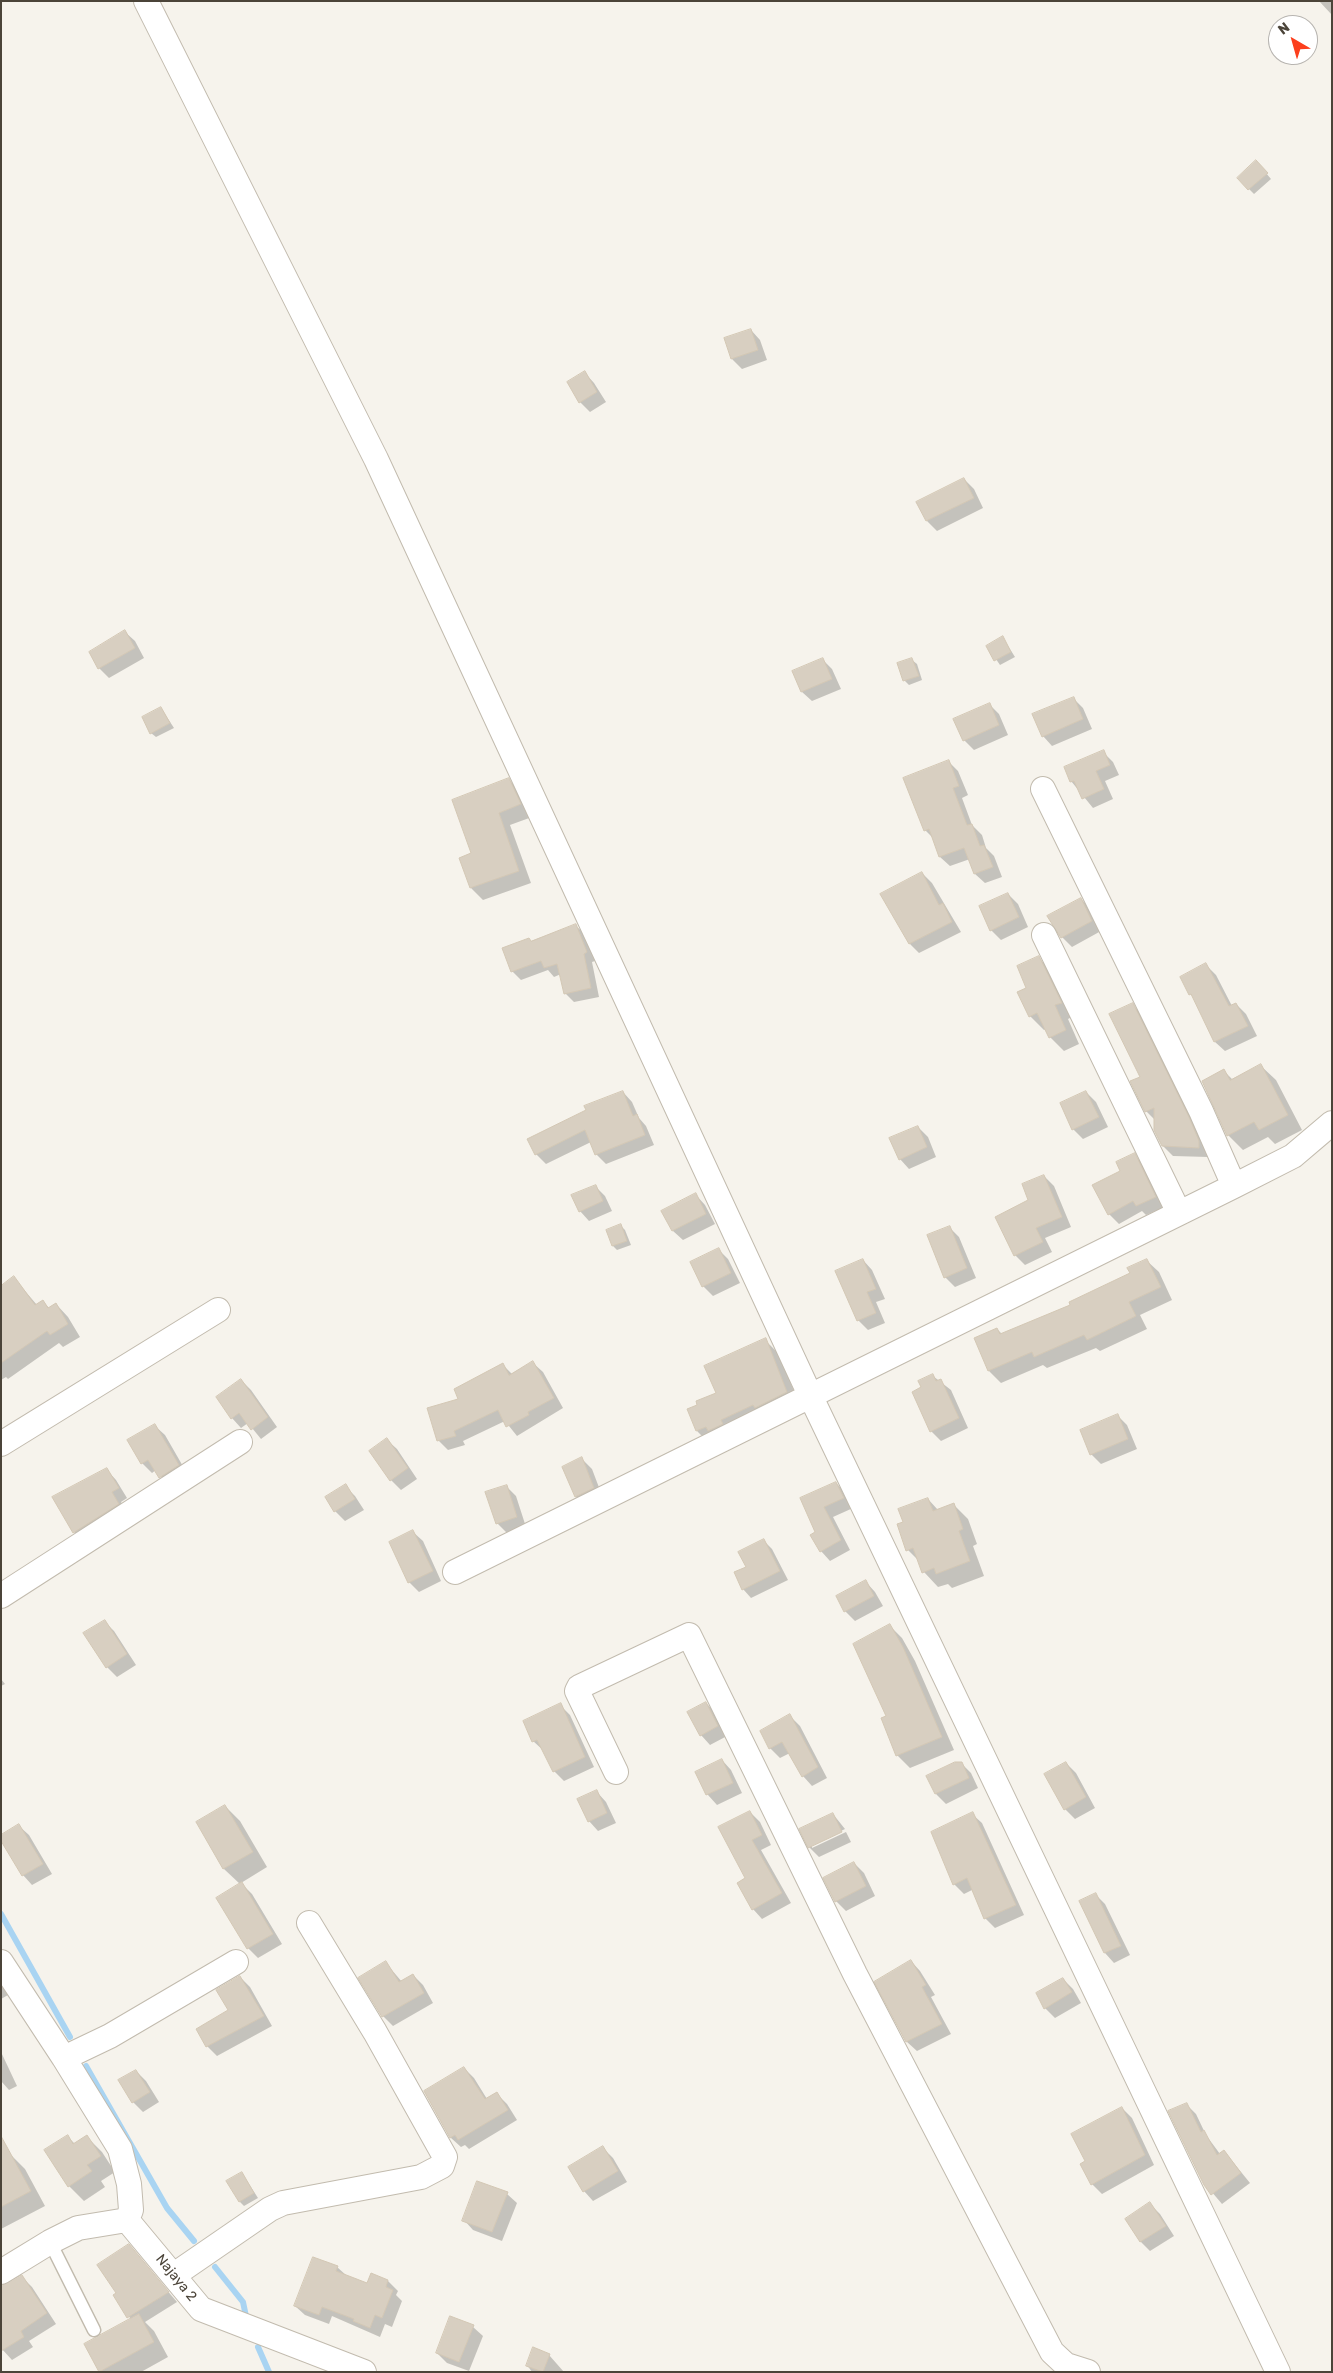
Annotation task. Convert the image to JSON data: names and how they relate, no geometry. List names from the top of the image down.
{
  "streets": {
    "street": ["Najaya 2"]
  },
  "north": "top left"
}
